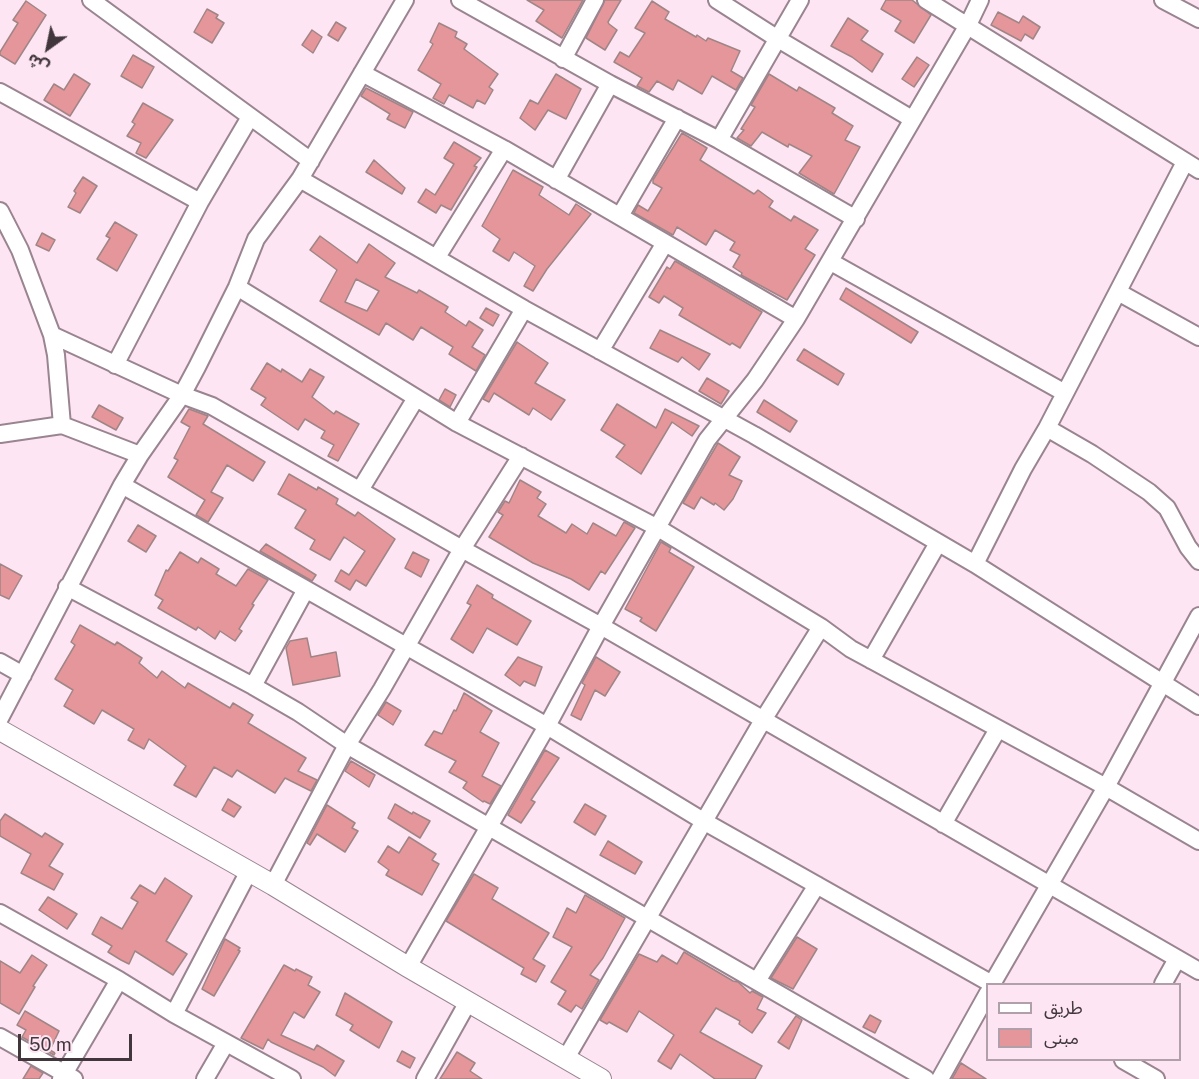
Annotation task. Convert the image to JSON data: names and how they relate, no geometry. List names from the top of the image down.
{
  "legend": ["طريق", "مبنى"],
  "scale_bar": "50 m",
  "north": "bottom left"
}
